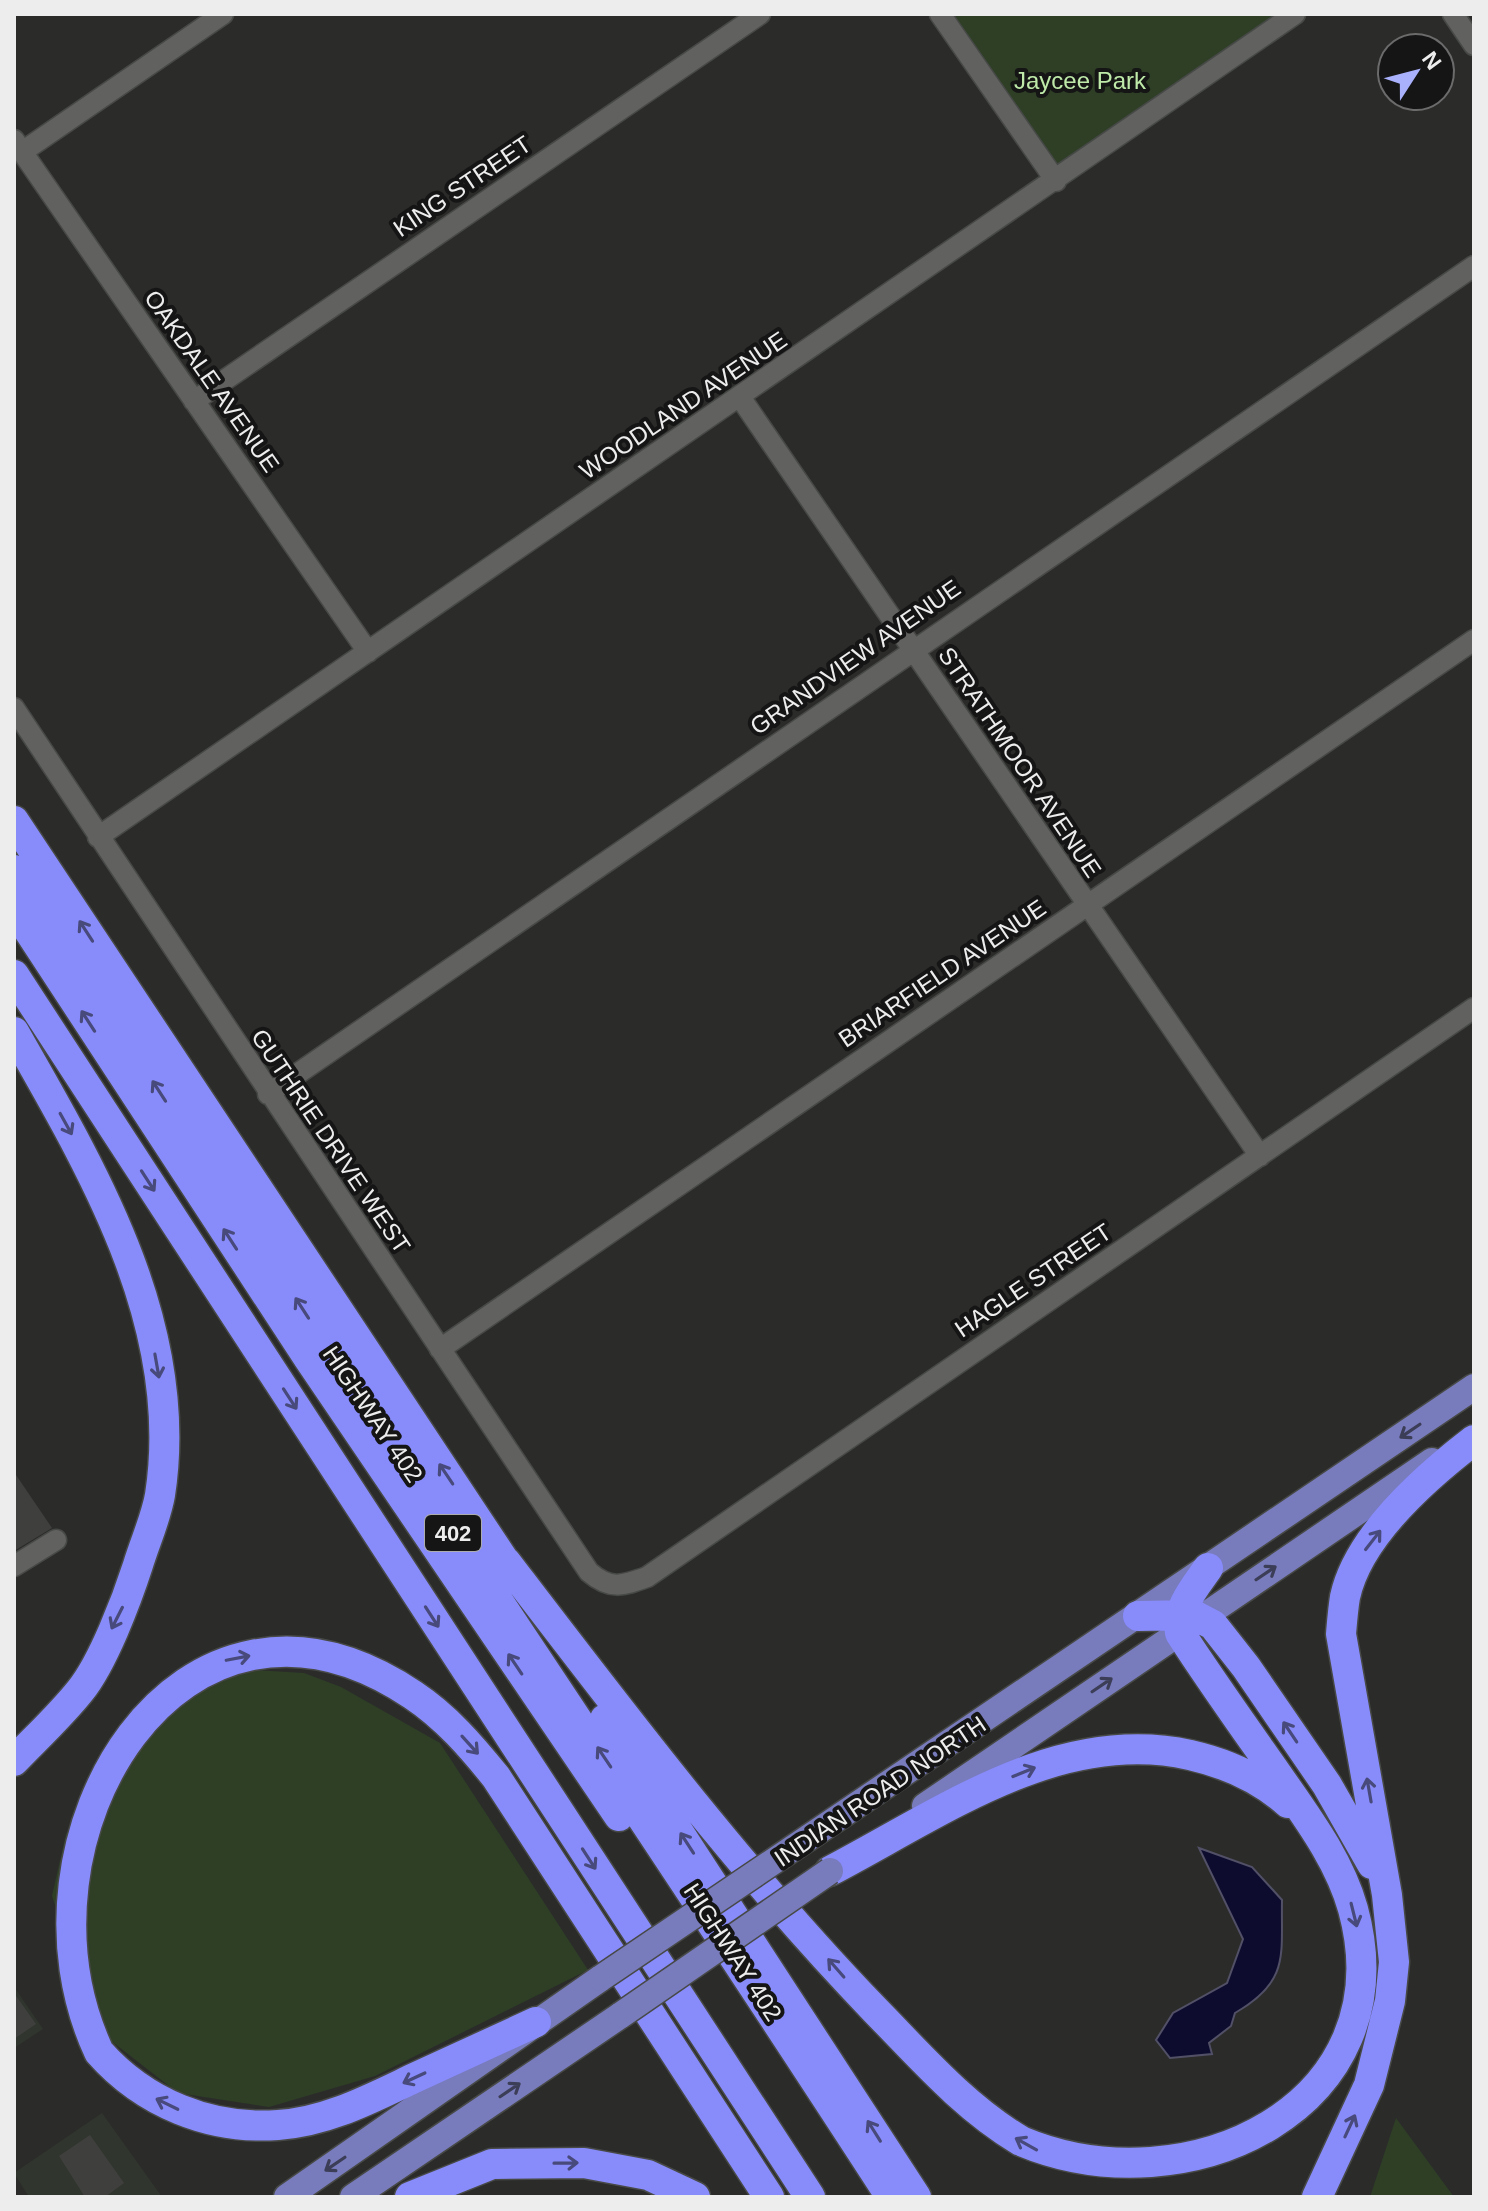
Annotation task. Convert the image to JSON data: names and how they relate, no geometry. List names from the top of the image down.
{
  "streets": {
    "highway": ["HIGHWAY 402", "402"],
    "main road": ["INDIAN ROAD NORTH"],
    "street": [
      "KING STREET",
      "OAKDALE AVENUE",
      "WOODLAND AVENUE",
      "GRANDVIEW AVENUE",
      "STRATHMOOR AVENUE",
      "BRIARFIELD AVENUE",
      "GUTHRIE DRIVE WEST",
      "HAGLE STREET"
    ]
  },
  "crossings": [
    ["KING STREET", "OAKDALE AVENUE"],
    ["OAKDALE AVENUE", "WOODLAND AVENUE"],
    ["WOODLAND AVENUE", "STRATHMOOR AVENUE"],
    ["WOODLAND AVENUE", "GUTHRIE DRIVE WEST"],
    ["GRANDVIEW AVENUE", "STRATHMOOR AVENUE"],
    ["GRANDVIEW AVENUE", "GUTHRIE DRIVE WEST"],
    ["STRATHMOOR AVENUE", "BRIARFIELD AVENUE"],
    ["STRATHMOOR AVENUE", "HAGLE STREET"],
    ["BRIARFIELD AVENUE", "GUTHRIE DRIVE WEST"],
    ["GUTHRIE DRIVE WEST", "HAGLE STREET"]
  ],
  "parks": ["Jaycee Park"],
  "north": "top right"
}
